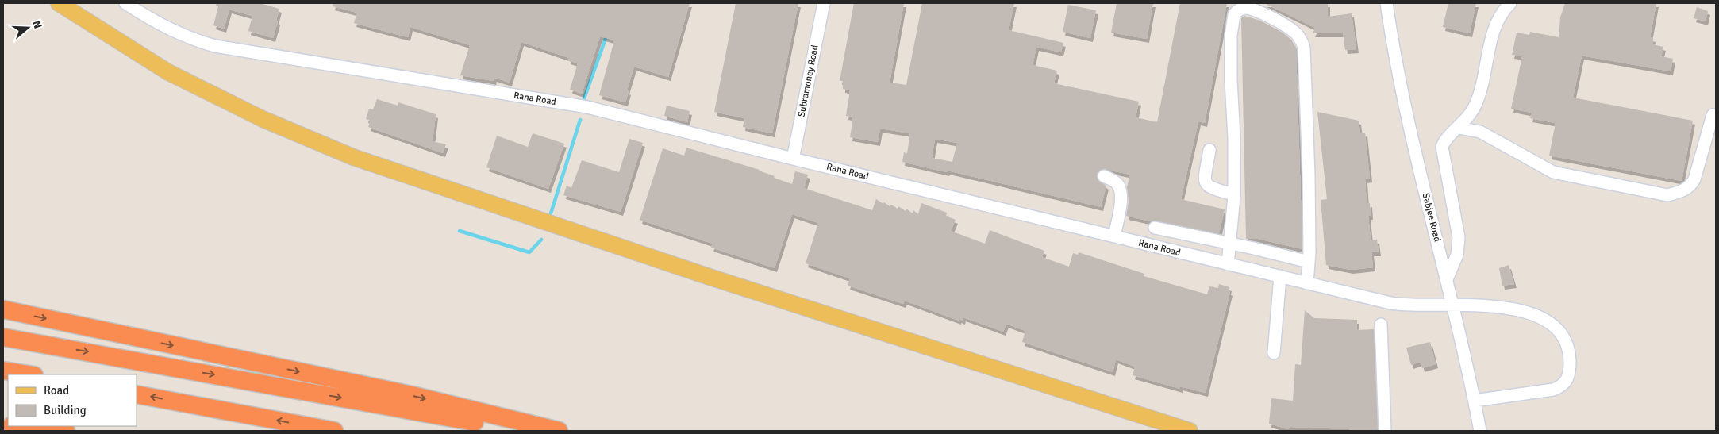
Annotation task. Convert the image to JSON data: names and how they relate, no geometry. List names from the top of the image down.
{
  "streets": {
    "street": ["Subramoney Road", "Rana Road", "Sabjee Road"]
  },
  "crossings": [
    ["Subramoney Road", "Rana Road"],
    ["Rana Road", "Sabjee Road"]
  ],
  "legend": ["Road", "Building"],
  "north": "right"
}
